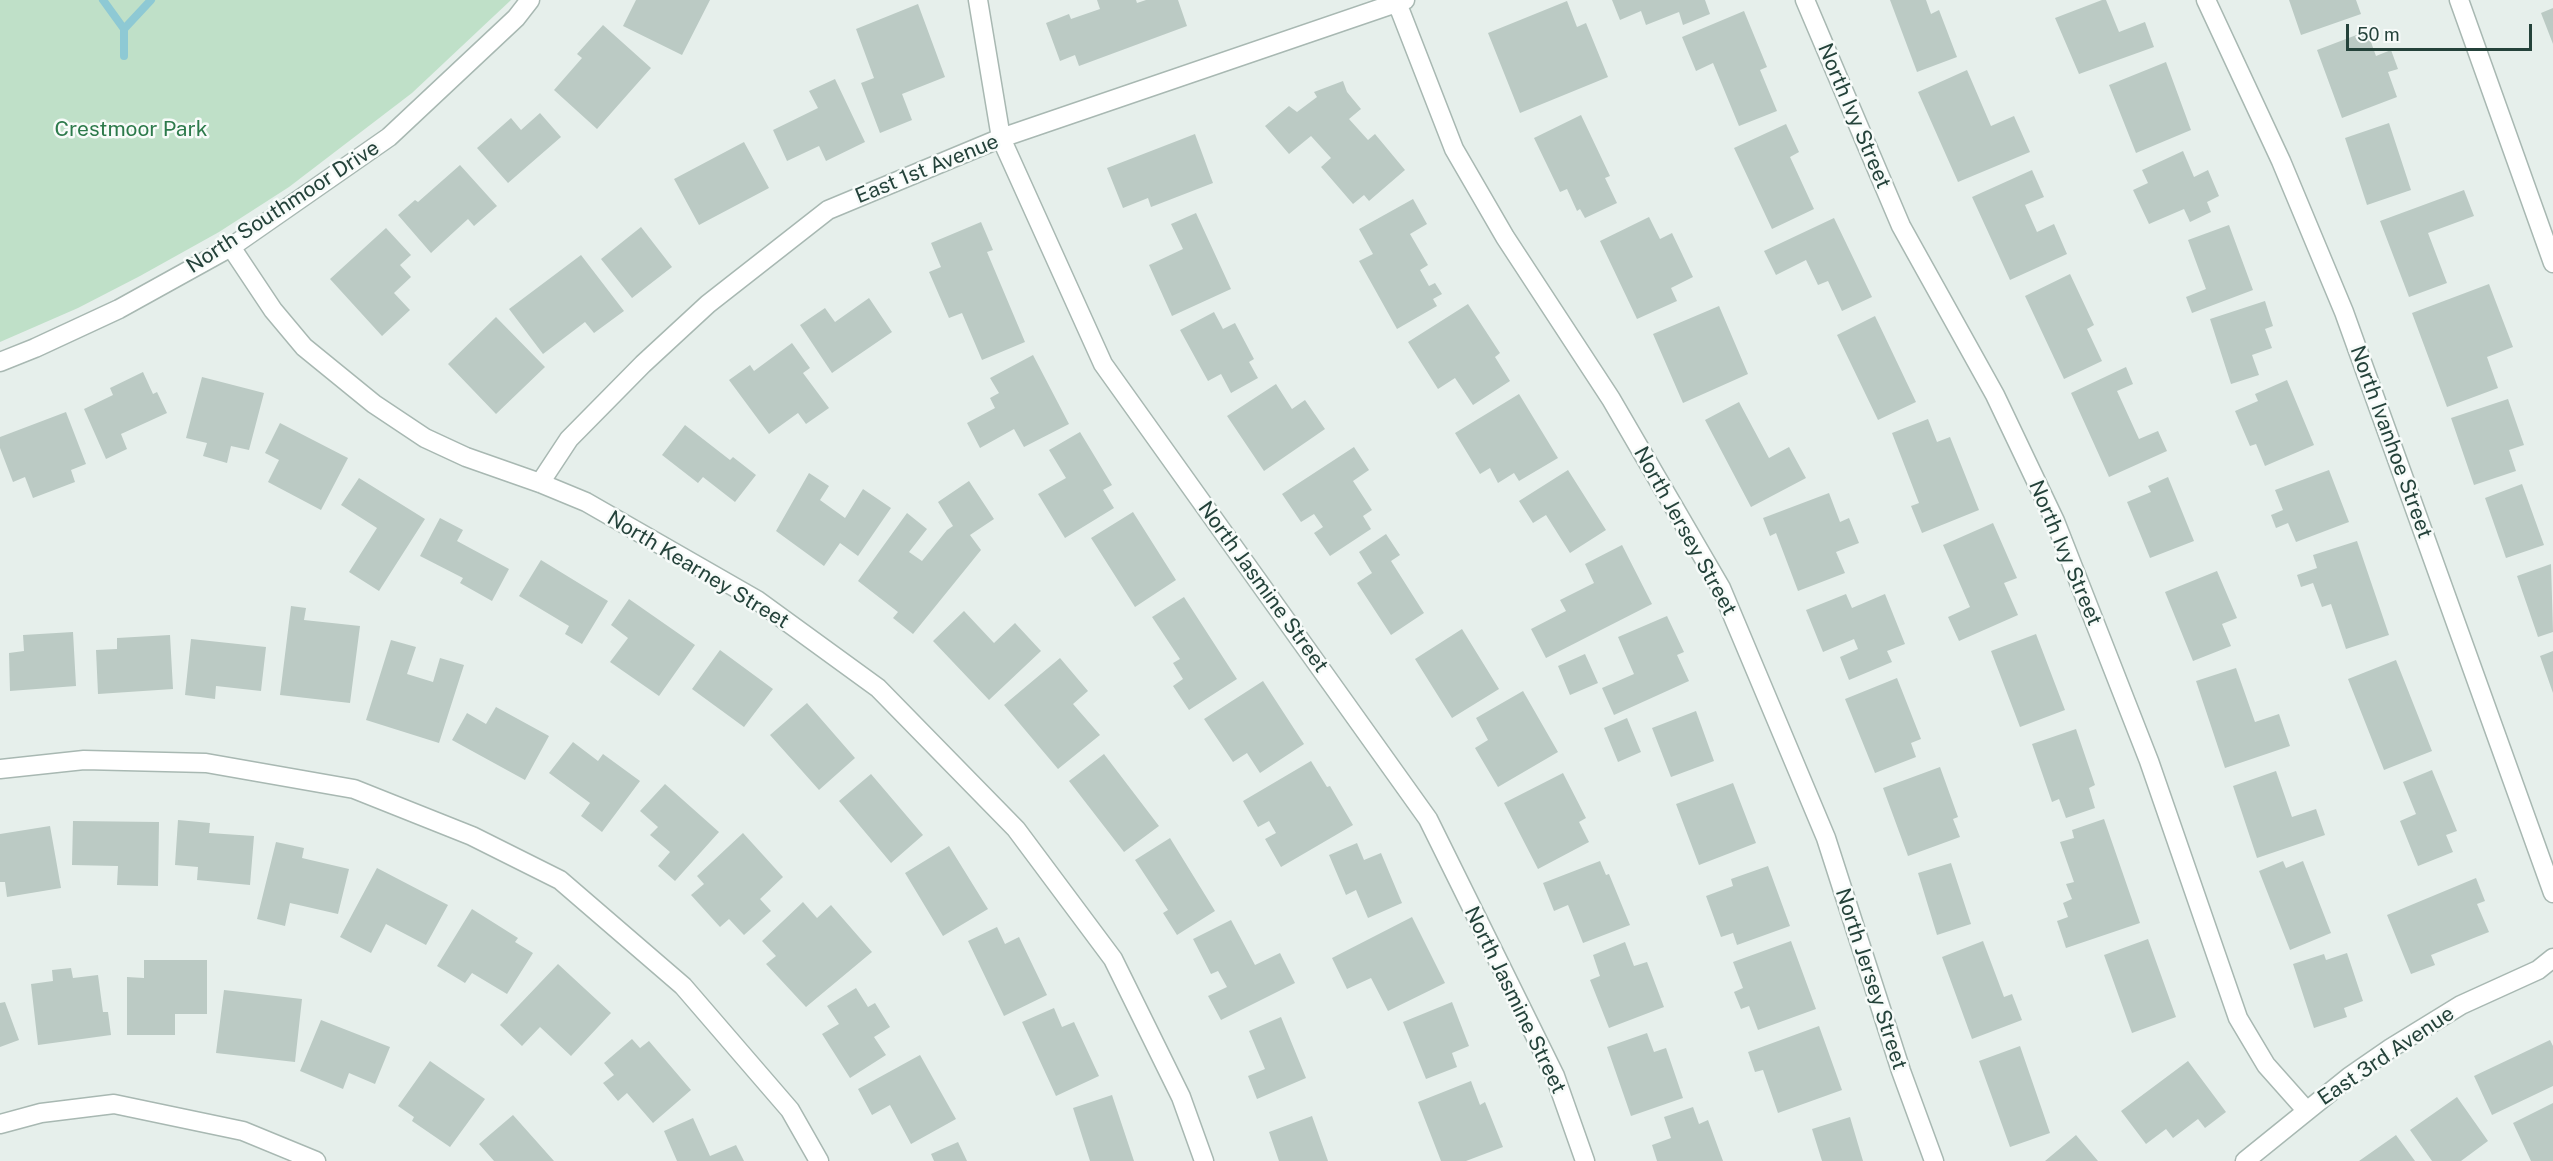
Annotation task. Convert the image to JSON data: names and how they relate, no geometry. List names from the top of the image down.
{
  "streets": {
    "street": [
      "North Ivy Street",
      "East 1st Avenue",
      "North Southmoor Drive",
      "North Ivanhoe Street",
      "North Jersey Street",
      "North Kearney Street",
      "North Jasmine Street",
      "East 3rd Avenue"
    ]
  },
  "crossings": [
    ["North Ivy Street", "East 3rd Avenue"],
    ["East 1st Avenue", "North Jersey Street"],
    ["East 1st Avenue", "North Kearney Street"],
    ["East 1st Avenue", "North Jasmine Street"],
    ["North Southmoor Drive", "North Kearney Street"]
  ],
  "parks": ["Crestmoor Park"],
  "scale_bar": "50 m"
}
